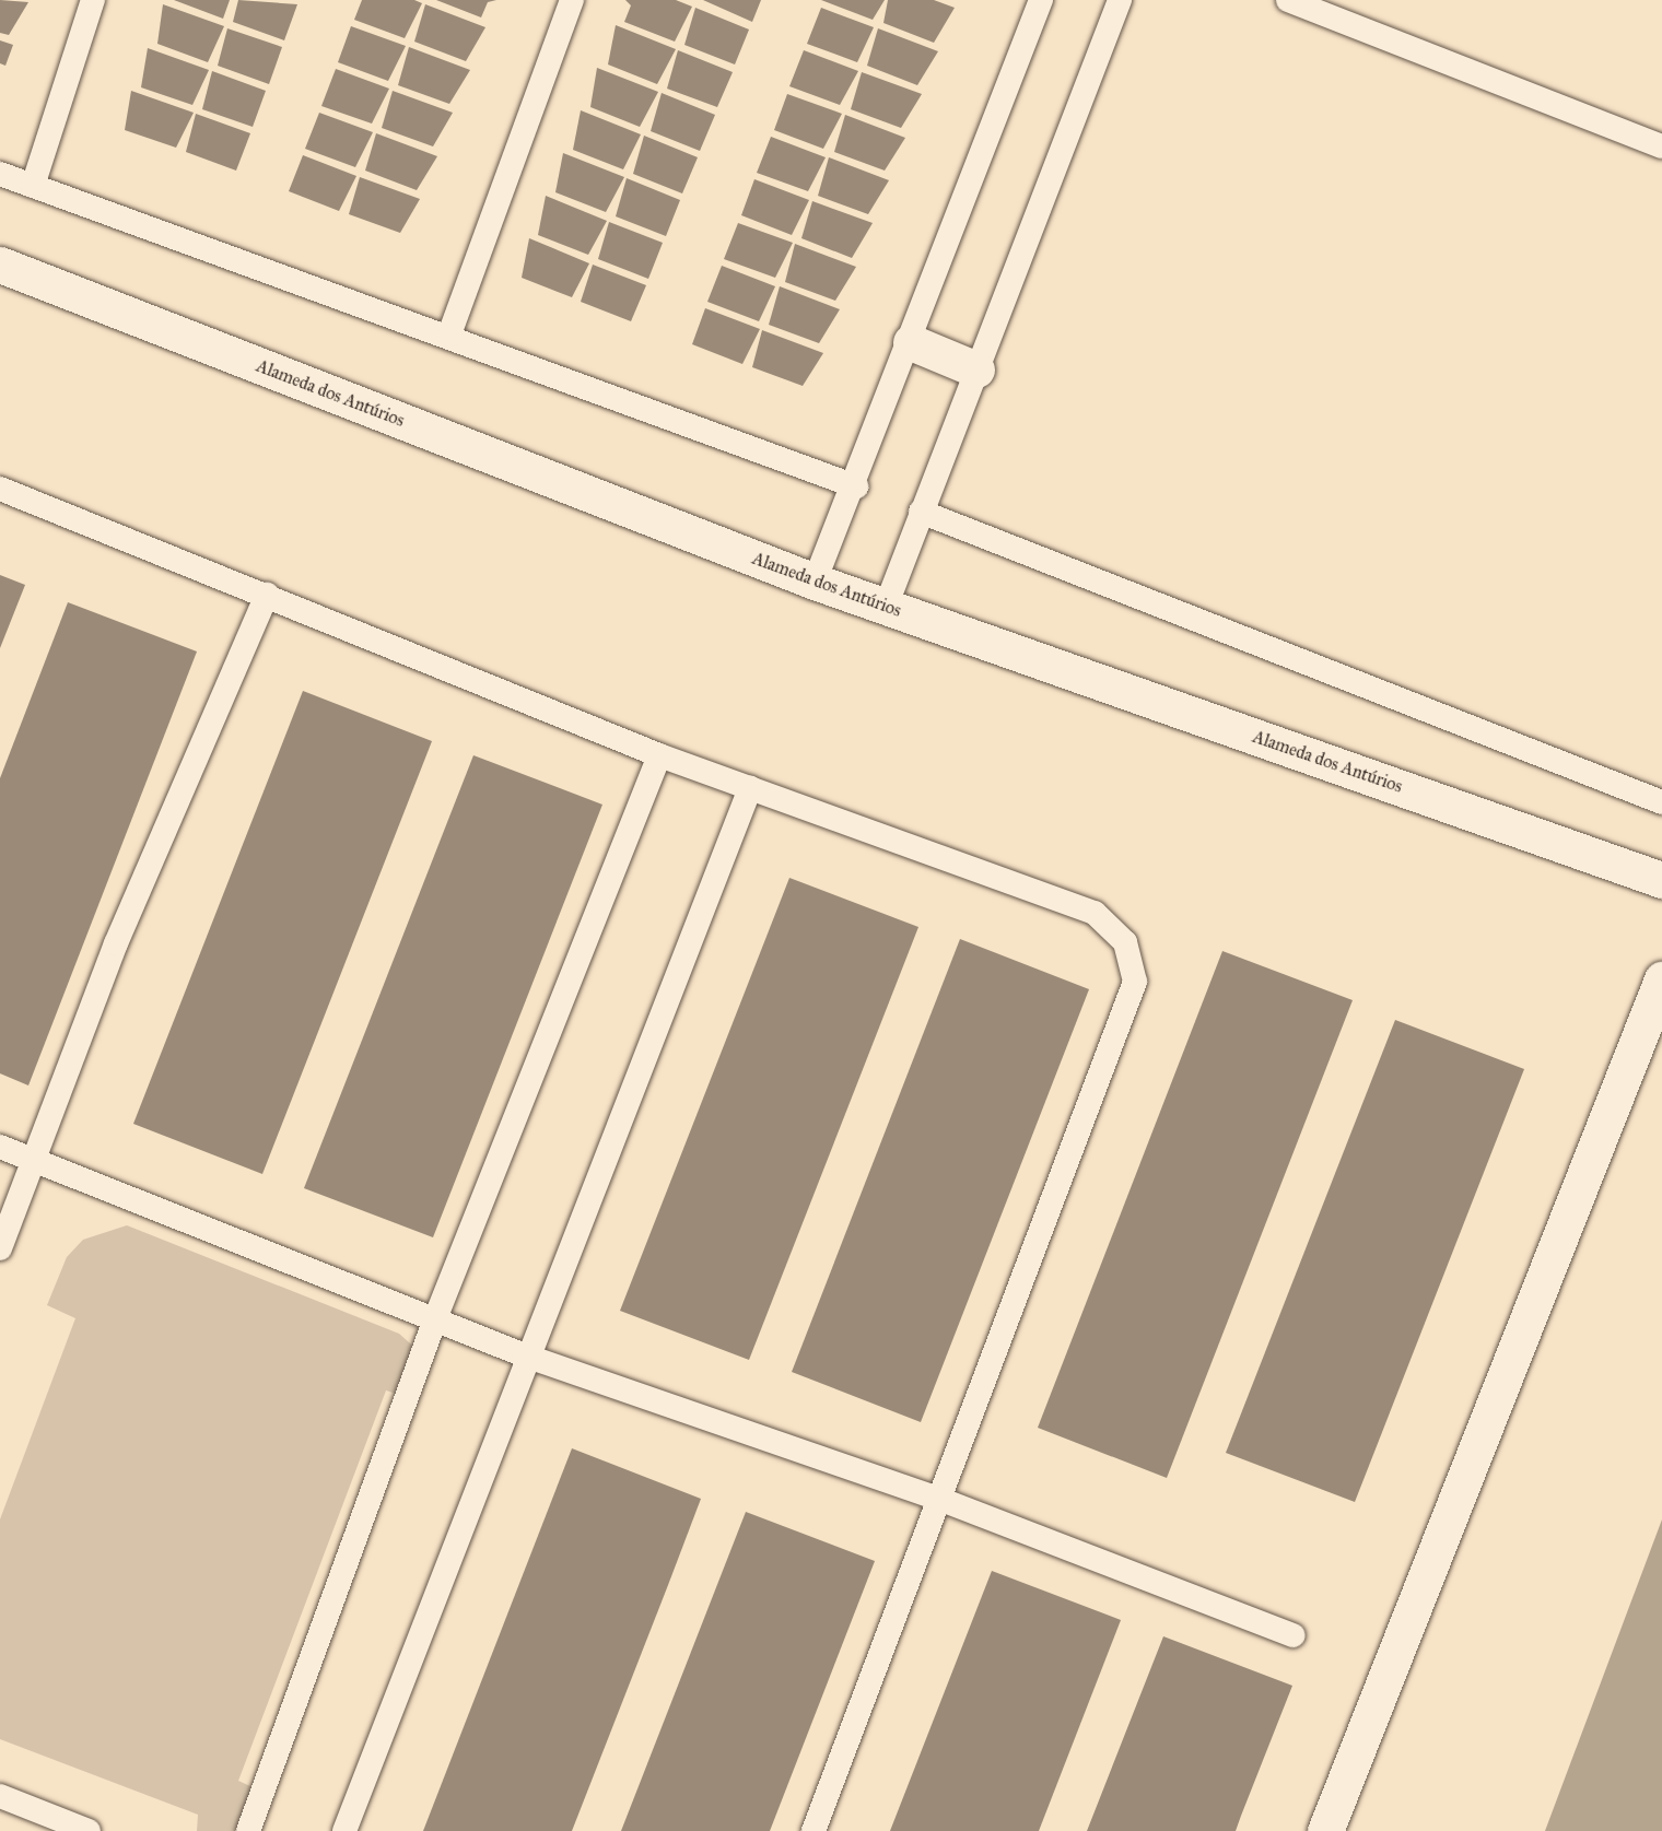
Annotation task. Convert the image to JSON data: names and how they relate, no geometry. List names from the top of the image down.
{
  "streets": {
    "street": ["Alameda dos Antúrios"]
  }
}
